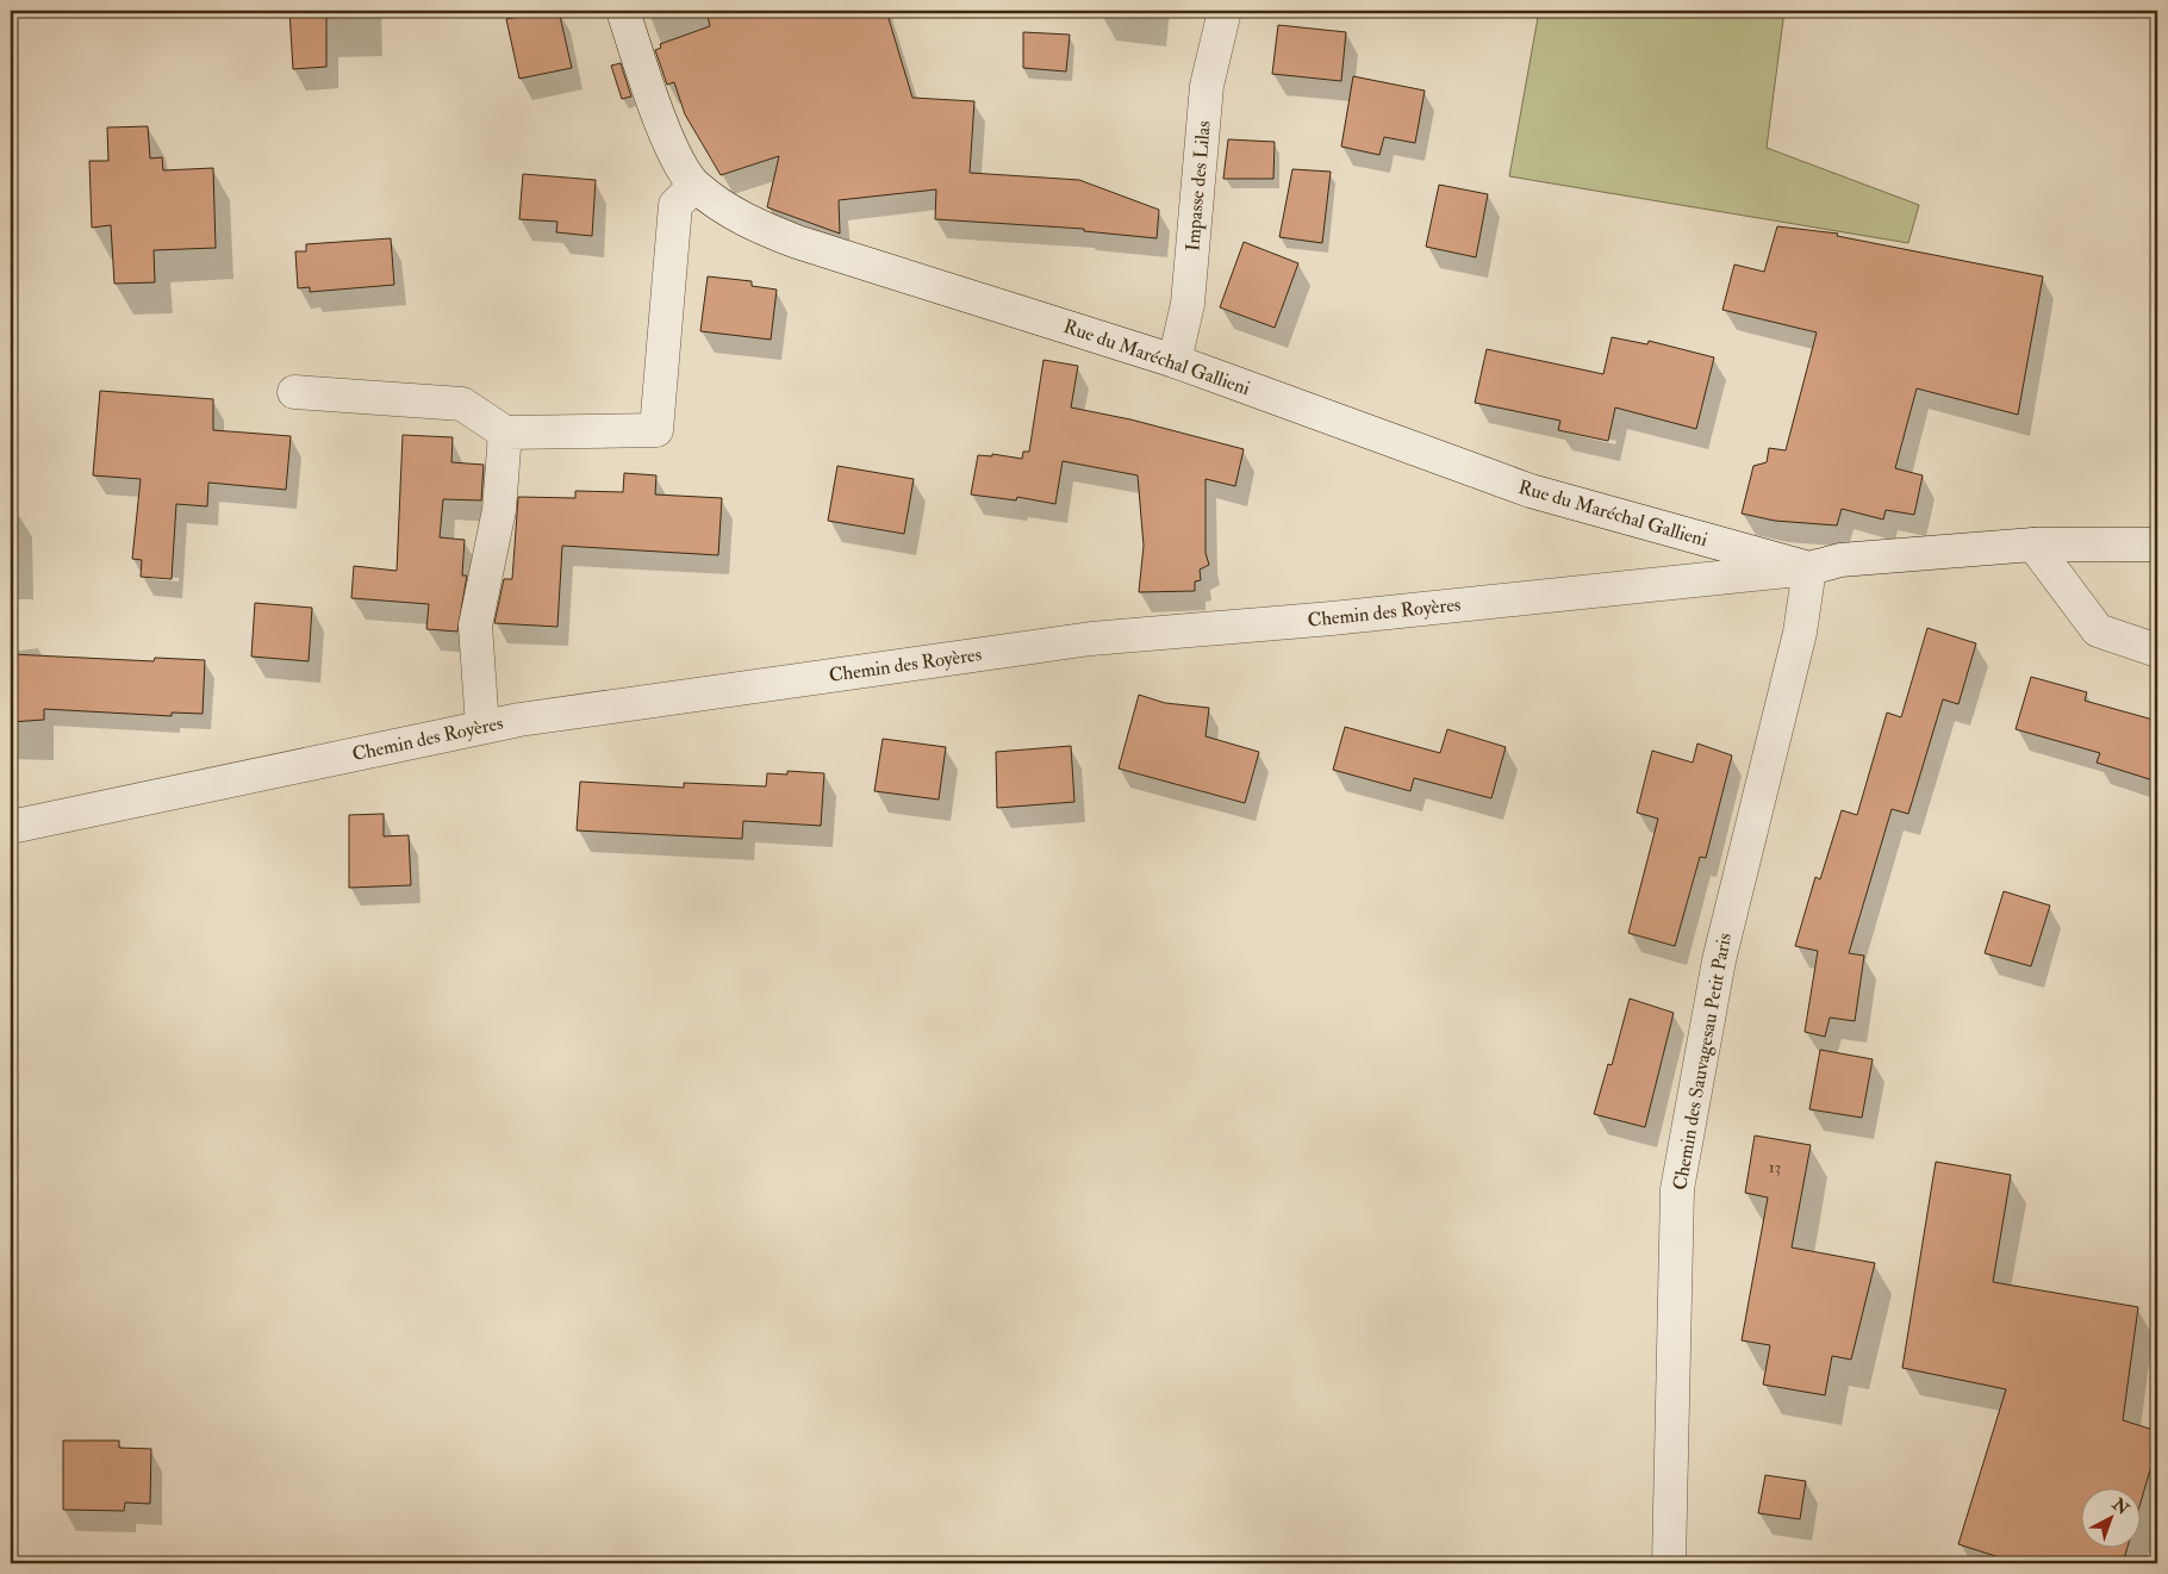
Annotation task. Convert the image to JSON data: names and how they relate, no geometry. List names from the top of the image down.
{
  "streets": {
    "street": [
      "Impasse des Lilas",
      "Rue du Maréchal Gallieni",
      "Chemin des Royères",
      "Chemin des Sauvagesau Petit Paris"
    ]
  },
  "crossings": [
    ["Impasse des Lilas", "Rue du Maréchal Gallieni"],
    ["Rue du Maréchal Gallieni", "Chemin des Royères"],
    ["Rue du Maréchal Gallieni", "Chemin des Sauvagesau Petit Paris"],
    ["Chemin des Royères", "Chemin des Sauvagesau Petit Paris"]
  ],
  "house_numbers": ["13"],
  "north": "top right"
}
